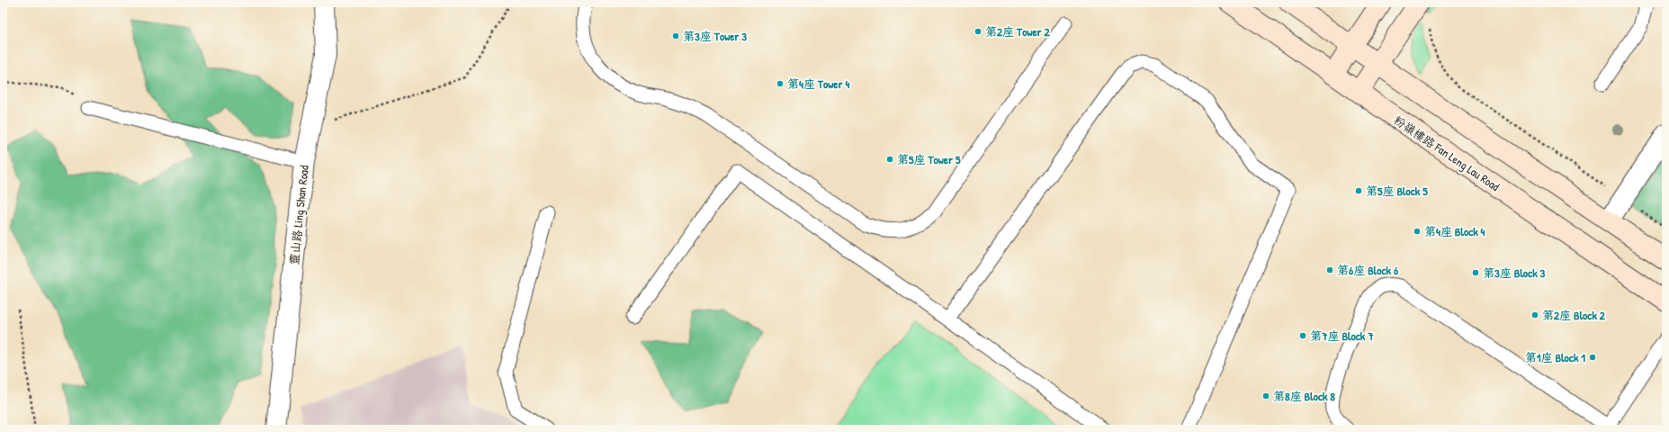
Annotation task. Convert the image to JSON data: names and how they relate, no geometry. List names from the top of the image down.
{
  "streets": {
    "street": ["粉嶺樓路 Fan Leng Lau Road", "靈山路 Ling Shan Road"]
  },
  "places": [
    "第2座 Tower 2",
    "第3座 Tower 3",
    "第4座 Tower 4",
    "第5座 Tower 5",
    "第5座 Block 5",
    "第4座 Block 4",
    "第6座 Block 6",
    "第3座 Block 3",
    "第2座 Block 2",
    "第7座 Block 7",
    "第1座 Block 1",
    "第8座 Block 8"
  ]
}
